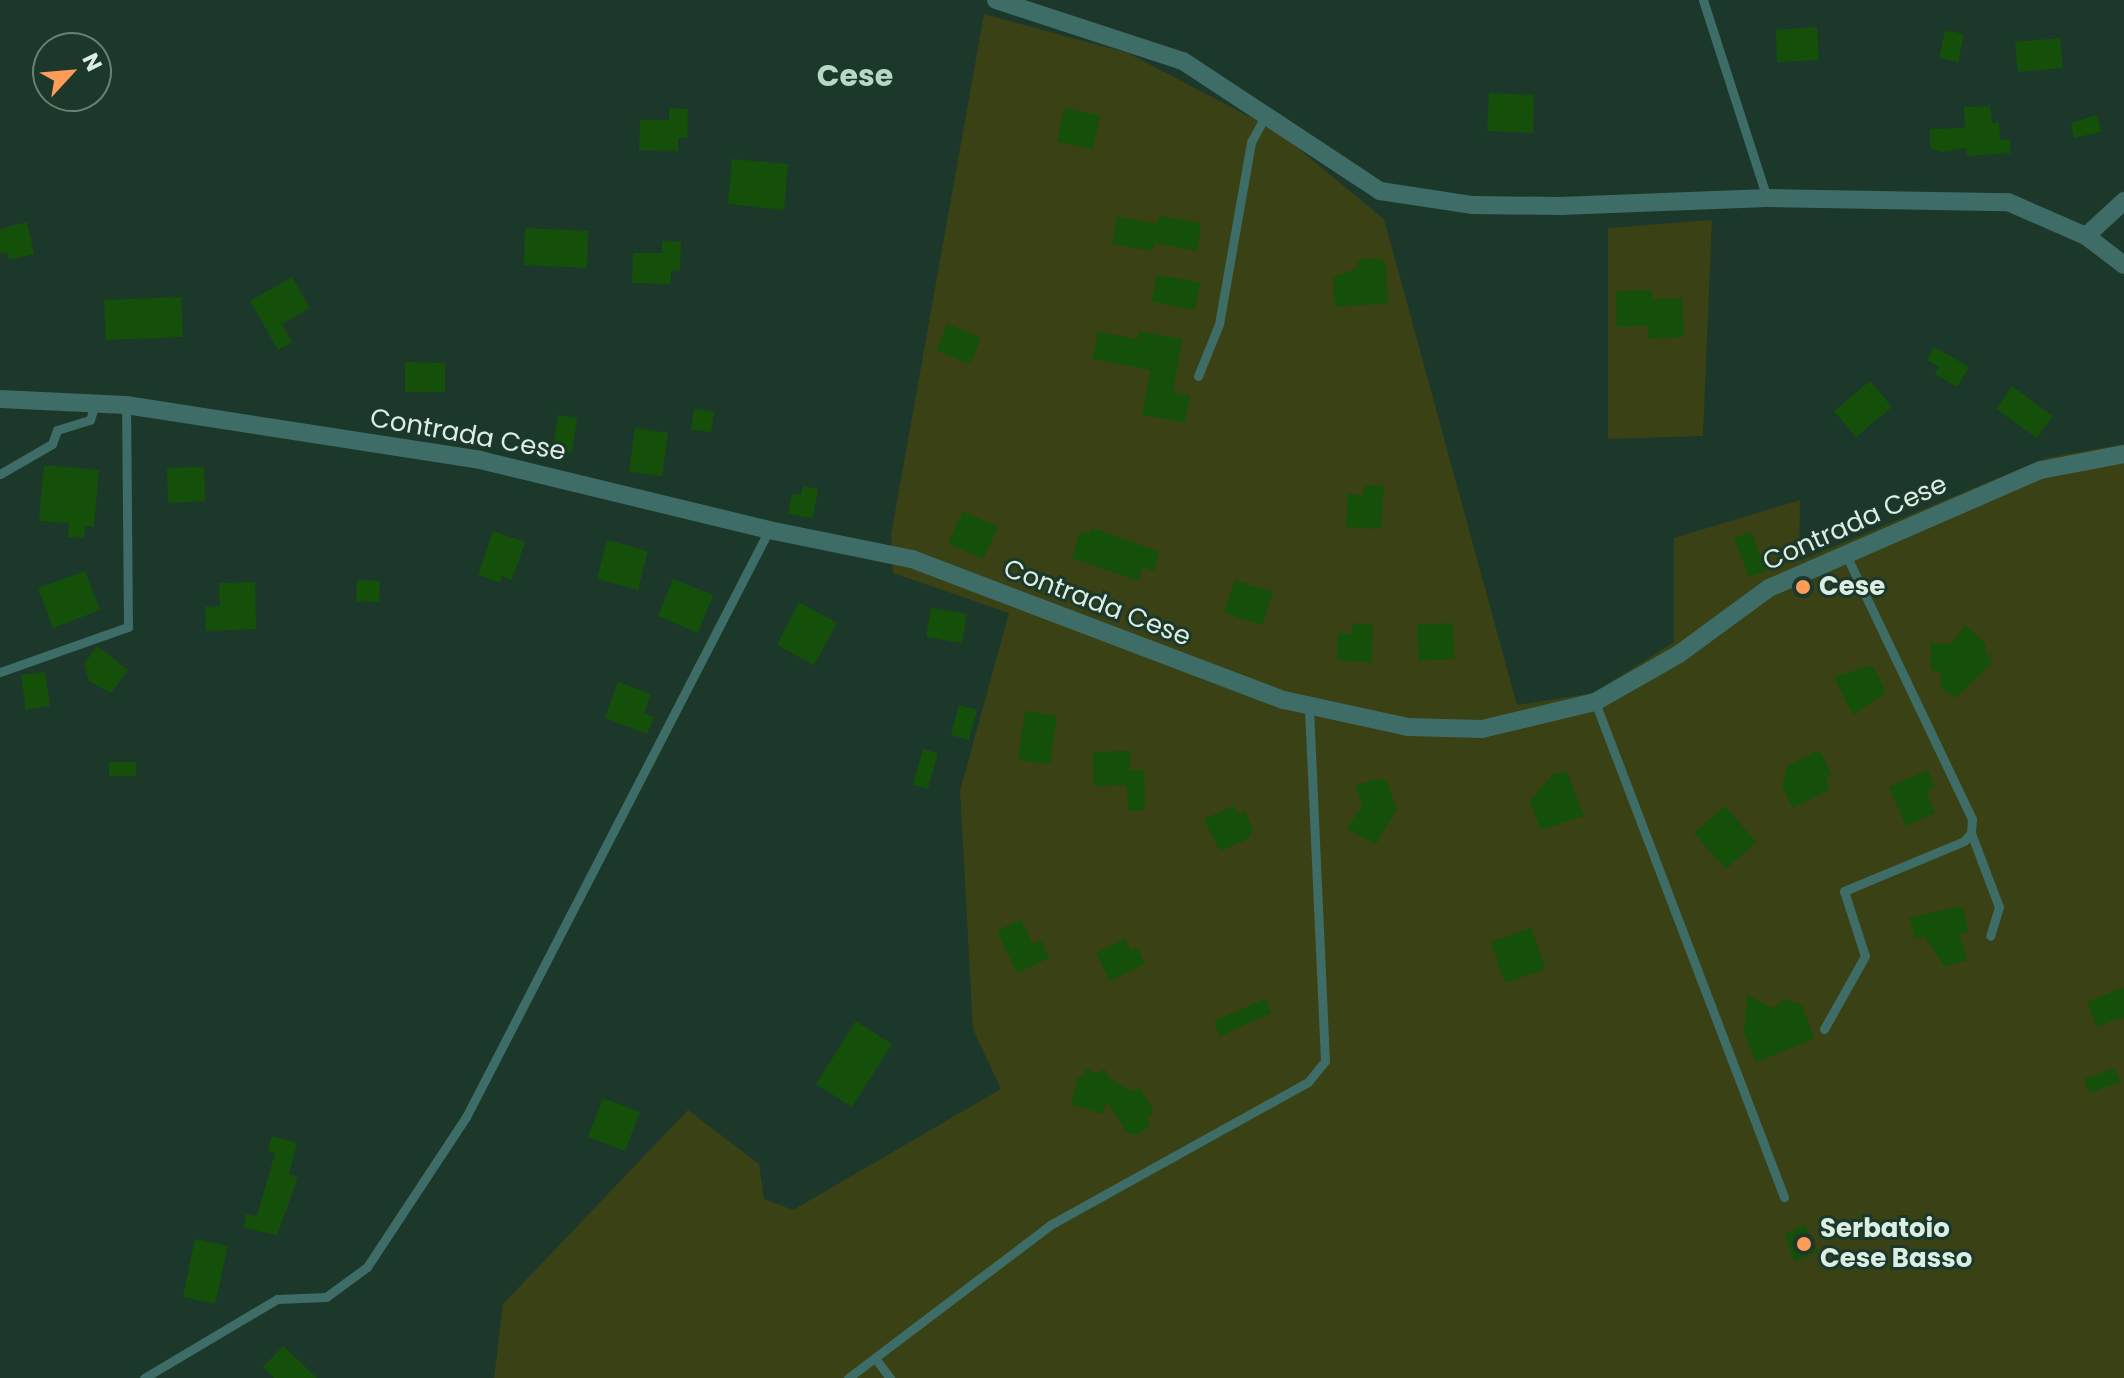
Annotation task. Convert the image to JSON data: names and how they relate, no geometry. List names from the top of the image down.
{
  "streets": {
    "street": ["Contrada Cese"]
  },
  "districts": ["Cese"],
  "places": ["Cese", "Serbatoio Cese Basso"],
  "north": "top right"
}
